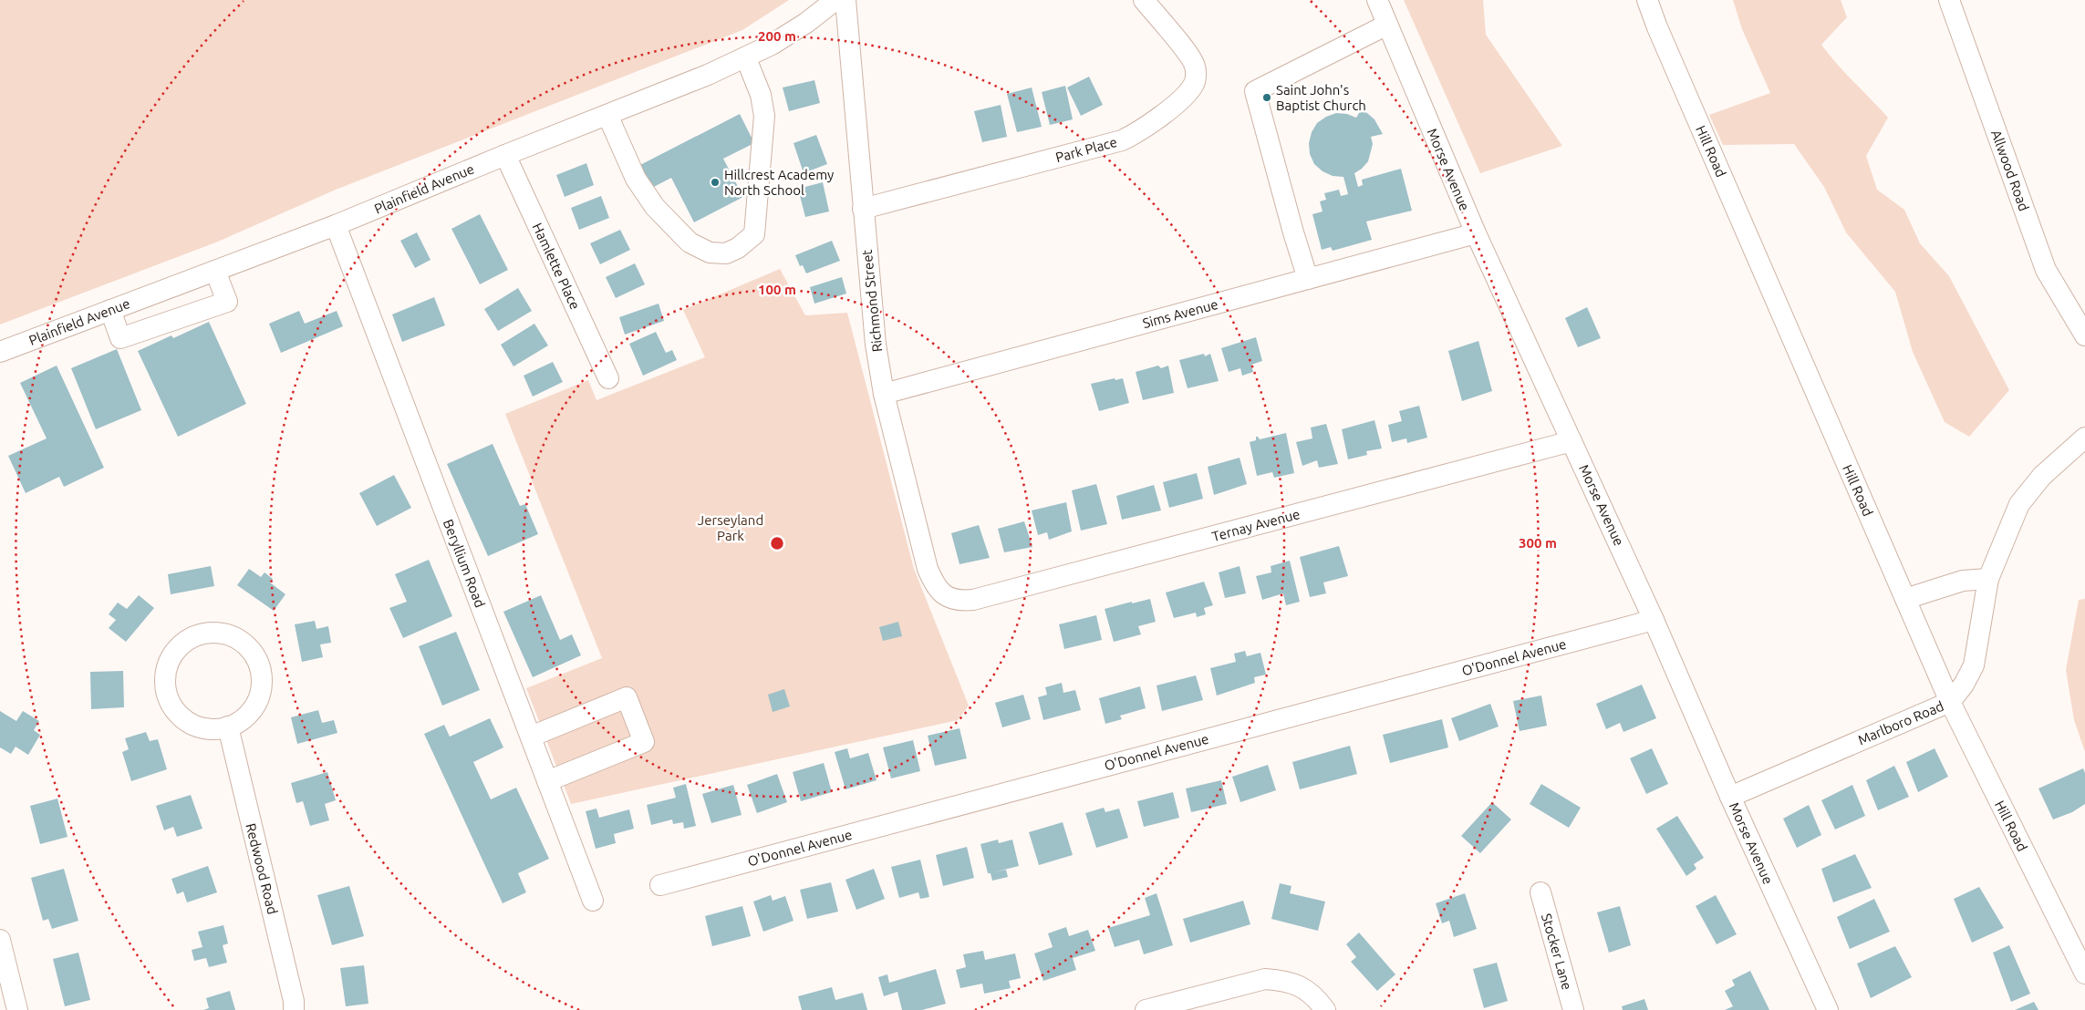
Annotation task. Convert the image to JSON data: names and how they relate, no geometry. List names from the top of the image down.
{
  "streets": {
    "street": [
      "Park Place",
      "Hill Road",
      "Morse Avenue",
      "Allwood Road",
      "Plainfield Avenue",
      "Hamlette Place",
      "Richmond Street",
      "Sims Avenue",
      "Ternay Avenue",
      "Beryllium Road",
      "O'Donnel Avenue",
      "Marlboro Road",
      "Redwood Road",
      "Stocker Lane"
    ]
  },
  "crossings": [
    ["Park Place", "Richmond Street"],
    ["Hill Road", "Marlboro Road"],
    ["Morse Avenue", "Sims Avenue"],
    ["Morse Avenue", "Ternay Avenue"],
    ["Morse Avenue", "O'Donnel Avenue"],
    ["Morse Avenue", "Marlboro Road"],
    ["Plainfield Avenue", "Hamlette Place"],
    ["Plainfield Avenue", "Beryllium Road"],
    ["Richmond Street", "Sims Avenue"],
    ["Richmond Street", "Ternay Avenue"]
  ],
  "parks": ["Jerseyland Park"],
  "places": ["Saint John's Baptist Church", "Hillcrest Academy North School"],
  "rings": ["200 m", "100 m", "300 m"]
}
